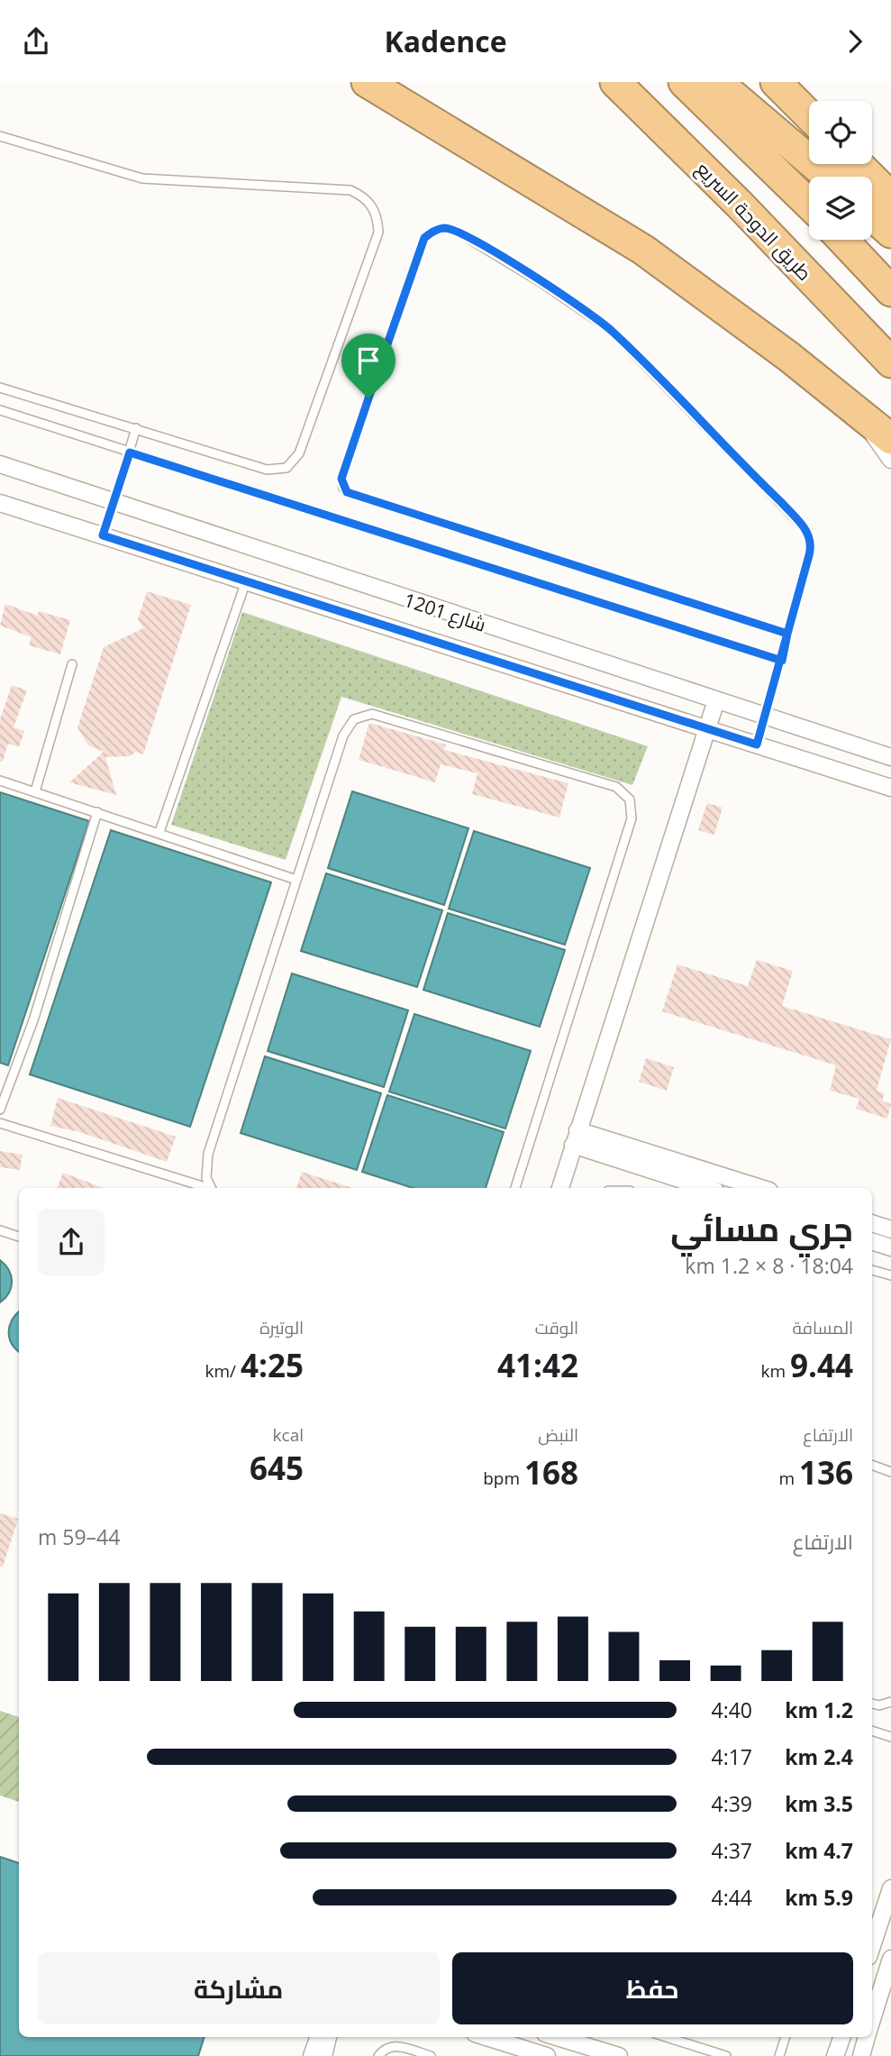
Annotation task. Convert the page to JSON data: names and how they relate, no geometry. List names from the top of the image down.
{
  "streets": {
    "highway": ["طريق الدوحة السريع"],
    "street": ["شارع 1201"]
  },
  "page": {
    "header": "Kadence",
    "heading": ["جري مسائي", "18:04 · 8 × 1.2 km"],
    "stats": [
      ["المسافة", "9.44 km"],
      ["الوقت", "41:42"],
      ["الوتيرة", "4:25 /km"],
      ["الارتفاع", "136 m"],
      ["النبض", "168 bpm"],
      ["kcal", "645"]
    ],
    "chart": ["الارتفاع", "44–59 m"],
    "list": [
      {
        "name": "1.2 km",
        "note": "4:40"
      },
      {
        "name": "2.4 km",
        "note": "4:17"
      },
      {
        "name": "3.5 km",
        "note": "4:39"
      },
      {
        "name": "4.7 km",
        "note": "4:37"
      },
      {
        "name": "5.9 km",
        "note": "4:44"
      }
    ],
    "buttons": ["حفظ", "مشاركة"]
  }
}
